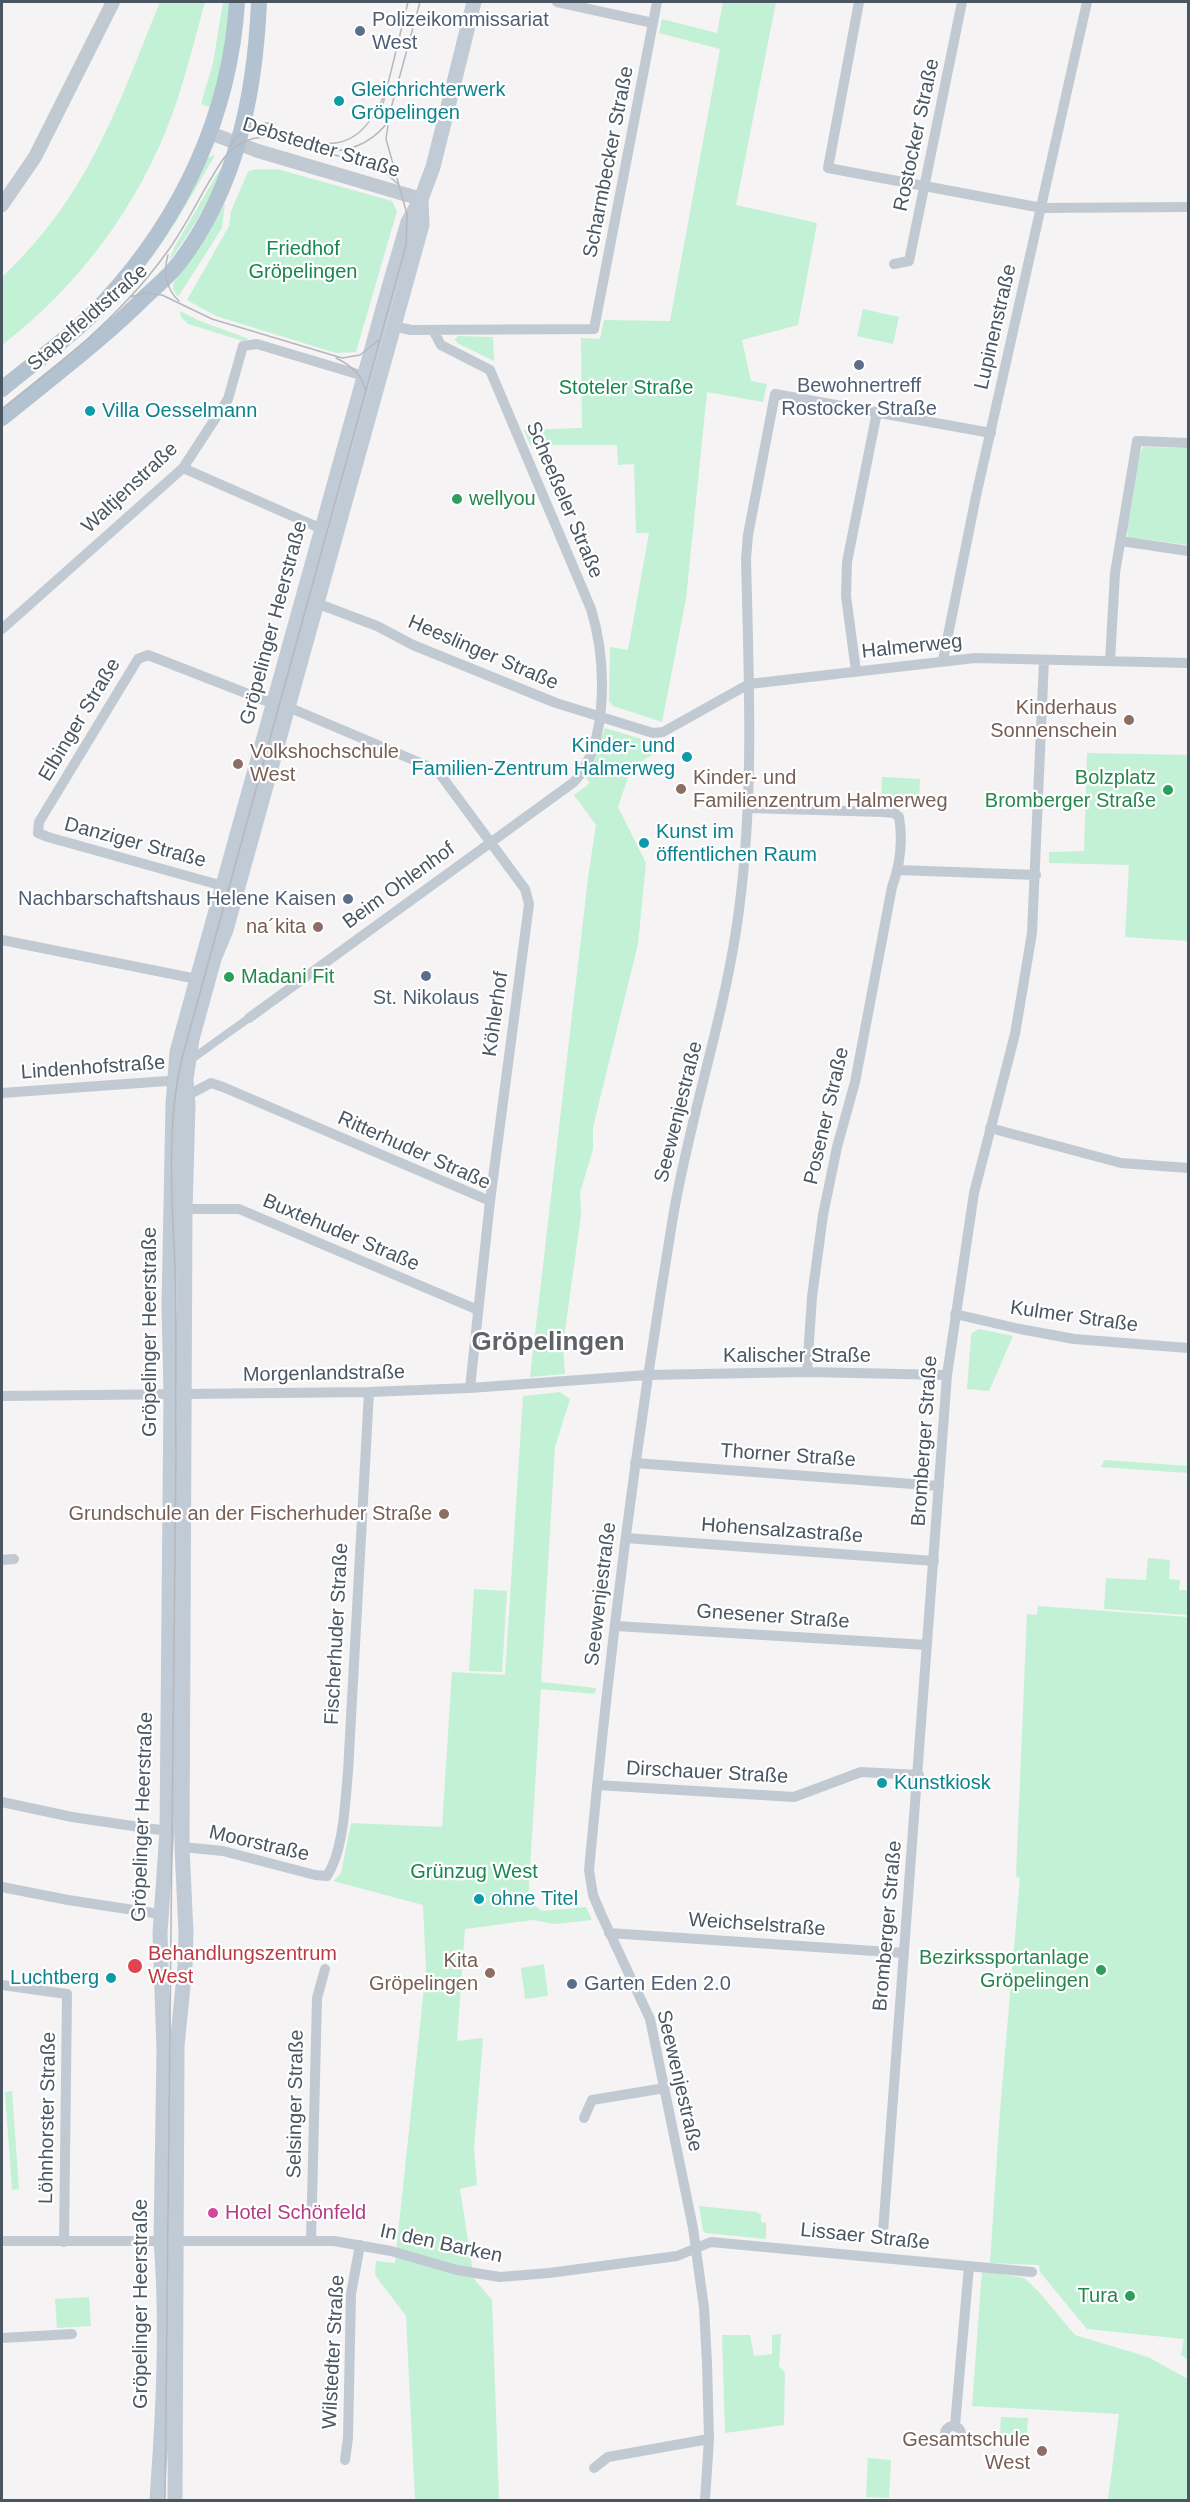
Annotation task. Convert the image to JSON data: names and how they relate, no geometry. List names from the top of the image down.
{
  "streets": {
    "main road": ["Stapelfeldtstraße", "Gröpelinger Heerstraße"],
    "street": [
      "Rostocker Straße",
      "Debstedter Straße",
      "Scharmbecker Straße",
      "Lupinenstraße",
      "Waltjenstraße",
      "Scheeßeler Straße",
      "Halmerweg",
      "Heeslinger Straße",
      "Elbinger Straße",
      "Danziger Straße",
      "Beim Ohlenhof",
      "Köhlerhof",
      "Lindenhofstraße",
      "Seewenjestraße",
      "Posener Straße",
      "Ritterhuder Straße",
      "Buxtehuder Straße",
      "Kulmer Straße",
      "Kalischer Straße",
      "Morgenlandstraße",
      "Bromberger Straße",
      "Thorner Straße",
      "Hohensalzastraße",
      "Gnesener Straße",
      "Fischerhuder Straße",
      "Dirschauer Straße",
      "Moorstraße",
      "Weichselstraße",
      "Selsinger Straße",
      "Löhnhorster Straße",
      "Lissaer Straße",
      "In den Barken",
      "Wilstedter Straße"
    ]
  },
  "crossings": [
    ["Debstedter Straße", "Stapelfeldtstraße"],
    ["Debstedter Straße", "Gröpelinger Heerstraße"],
    ["Scharmbecker Straße", "Scheeßeler Straße"],
    ["Lupinenstraße", "Halmerweg"],
    ["Waltjenstraße", "Gröpelinger Heerstraße"],
    ["Scheeßeler Straße", "Heeslinger Straße"],
    ["Scheeßeler Straße", "Beim Ohlenhof"],
    ["Gröpelinger Heerstraße", "Heeslinger Straße"],
    ["Gröpelinger Heerstraße", "Elbinger Straße"],
    ["Gröpelinger Heerstraße", "Danziger Straße"],
    ["Gröpelinger Heerstraße", "Beim Ohlenhof"],
    ["Gröpelinger Heerstraße", "Lindenhofstraße"],
    ["Gröpelinger Heerstraße", "Ritterhuder Straße"],
    ["Gröpelinger Heerstraße", "Buxtehuder Straße"],
    ["Gröpelinger Heerstraße", "Morgenlandstraße"],
    ["Gröpelinger Heerstraße", "Moorstraße"],
    ["Gröpelinger Heerstraße", "In den Barken"],
    ["Halmerweg", "Heeslinger Straße"],
    ["Halmerweg", "Seewenjestraße"],
    ["Halmerweg", "Bromberger Straße"],
    ["Heeslinger Straße", "Beim Ohlenhof"],
    ["Elbinger Straße", "Danziger Straße"],
    ["Elbinger Straße", "Beim Ohlenhof"],
    ["Elbinger Straße", "Köhlerhof"],
    ["Beim Ohlenhof", "Köhlerhof"],
    ["Köhlerhof", "Ritterhuder Straße"],
    ["Lindenhofstraße", "Ritterhuder Straße"],
    ["Seewenjestraße", "Posener Straße"],
    ["Seewenjestraße", "Kalischer Straße"],
    ["Seewenjestraße", "Morgenlandstraße"],
    ["Seewenjestraße", "Thorner Straße"],
    ["Seewenjestraße", "Hohensalzastraße"],
    ["Seewenjestraße", "Gnesener Straße"],
    ["Seewenjestraße", "Dirschauer Straße"],
    ["Seewenjestraße", "Weichselstraße"],
    ["Seewenjestraße", "Lissaer Straße"],
    ["Seewenjestraße", "In den Barken"],
    ["Posener Straße", "Kalischer Straße"],
    ["Ritterhuder Straße", "Buxtehuder Straße"],
    ["Ritterhuder Straße", "Morgenlandstraße"],
    ["Kulmer Straße", "Bromberger Straße"],
    ["Kalischer Straße", "Morgenlandstraße"],
    ["Kalischer Straße", "Bromberger Straße"],
    ["Morgenlandstraße", "Fischerhuder Straße"],
    ["Bromberger Straße", "Thorner Straße"],
    ["Bromberger Straße", "Hohensalzastraße"],
    ["Bromberger Straße", "Gnesener Straße"],
    ["Bromberger Straße", "Dirschauer Straße"],
    ["Bromberger Straße", "Weichselstraße"],
    ["Fischerhuder Straße", "Moorstraße"],
    ["Selsinger Straße", "In den Barken"],
    ["Löhnhorster Straße", "In den Barken"],
    ["Lissaer Straße", "In den Barken"],
    ["In den Barken", "Wilstedter Straße"]
  ],
  "districts": ["Gröpelingen"],
  "parks": ["Friedhof Gröpelingen", "Stoteler Straße", "Grünzug West"],
  "places": [
    "Polizeikommissariat West",
    "Gleichrichterwerk Gröpelingen",
    "Bewohnertreff Rostocker Straße",
    "Villa Oesselmann",
    "wellyou",
    "Kinderhaus Sonnenschein",
    "Kinder- und Familien-Zentrum Halmerweg",
    "Volkshochschule West",
    "Kinder- und Familienzentrum Halmerweg",
    "Bolzplatz Bromberger Straße",
    "Kunst im öffentlichen Raum",
    "Nachbarschaftshaus Helene Kaisen",
    "na´kita",
    "St. Nikolaus",
    "Madani Fit",
    "Grundschule an der Fischerhuder Straße",
    "Kunstkiosk",
    "ohne Titel",
    "Behandlungszentrum West",
    "Bezirkssportanlage Gröpelingen",
    "Kita Gröpelingen",
    "Luchtberg",
    "Garten Eden 2.0",
    "Hotel Schönfeld",
    "Tura",
    "Gesamtschule West"
  ]
}
